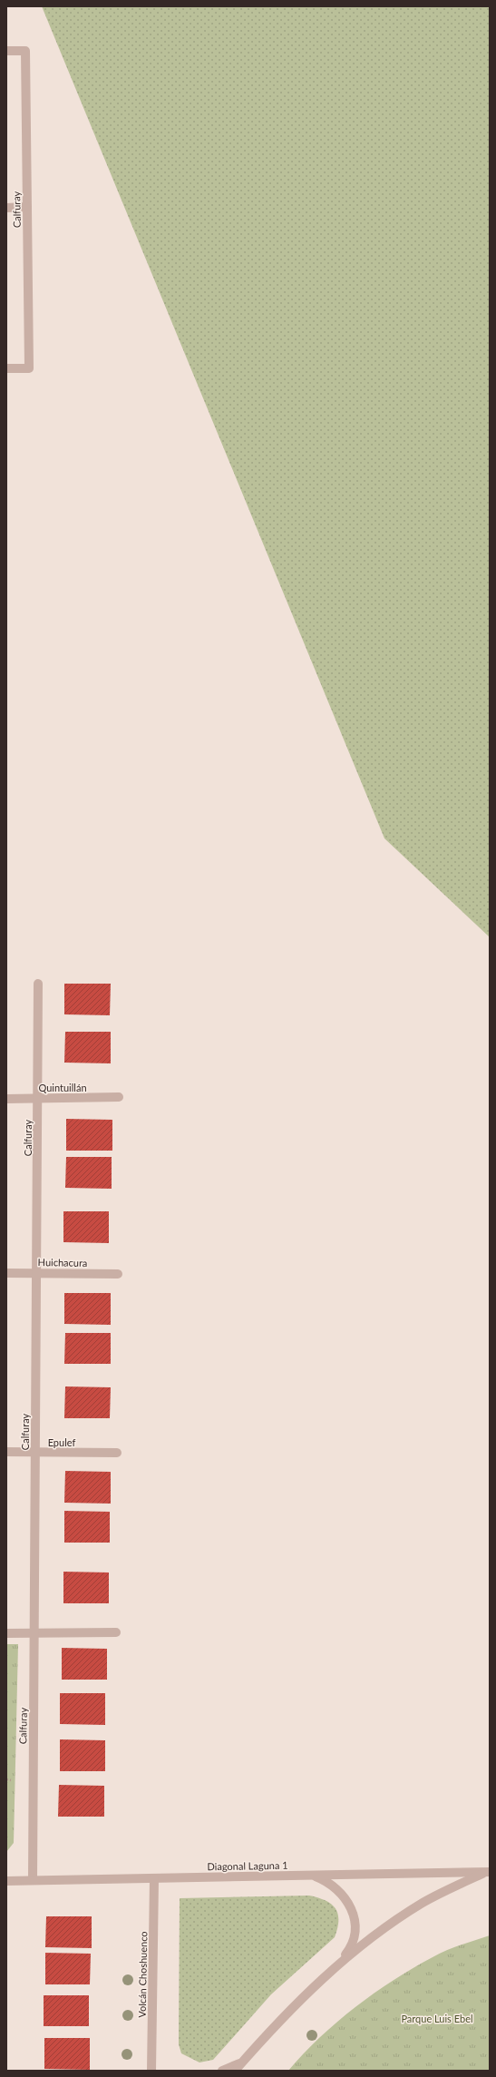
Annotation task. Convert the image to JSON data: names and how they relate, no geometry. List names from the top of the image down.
{
  "streets": {
    "street": [
      "Calfuray",
      "Quintuillán",
      "Huichacura",
      "Epulef",
      "Diagonal Laguna 1",
      "Volcán Choshuenco"
    ]
  },
  "crossings": [
    ["Calfuray", "Quintuillán"],
    ["Calfuray", "Huichacura"],
    ["Calfuray", "Epulef"],
    ["Calfuray", "Diagonal Laguna 1"],
    ["Diagonal Laguna 1", "Volcán Choshuenco"]
  ],
  "parks": ["Parque Luis Ebel"]
}
